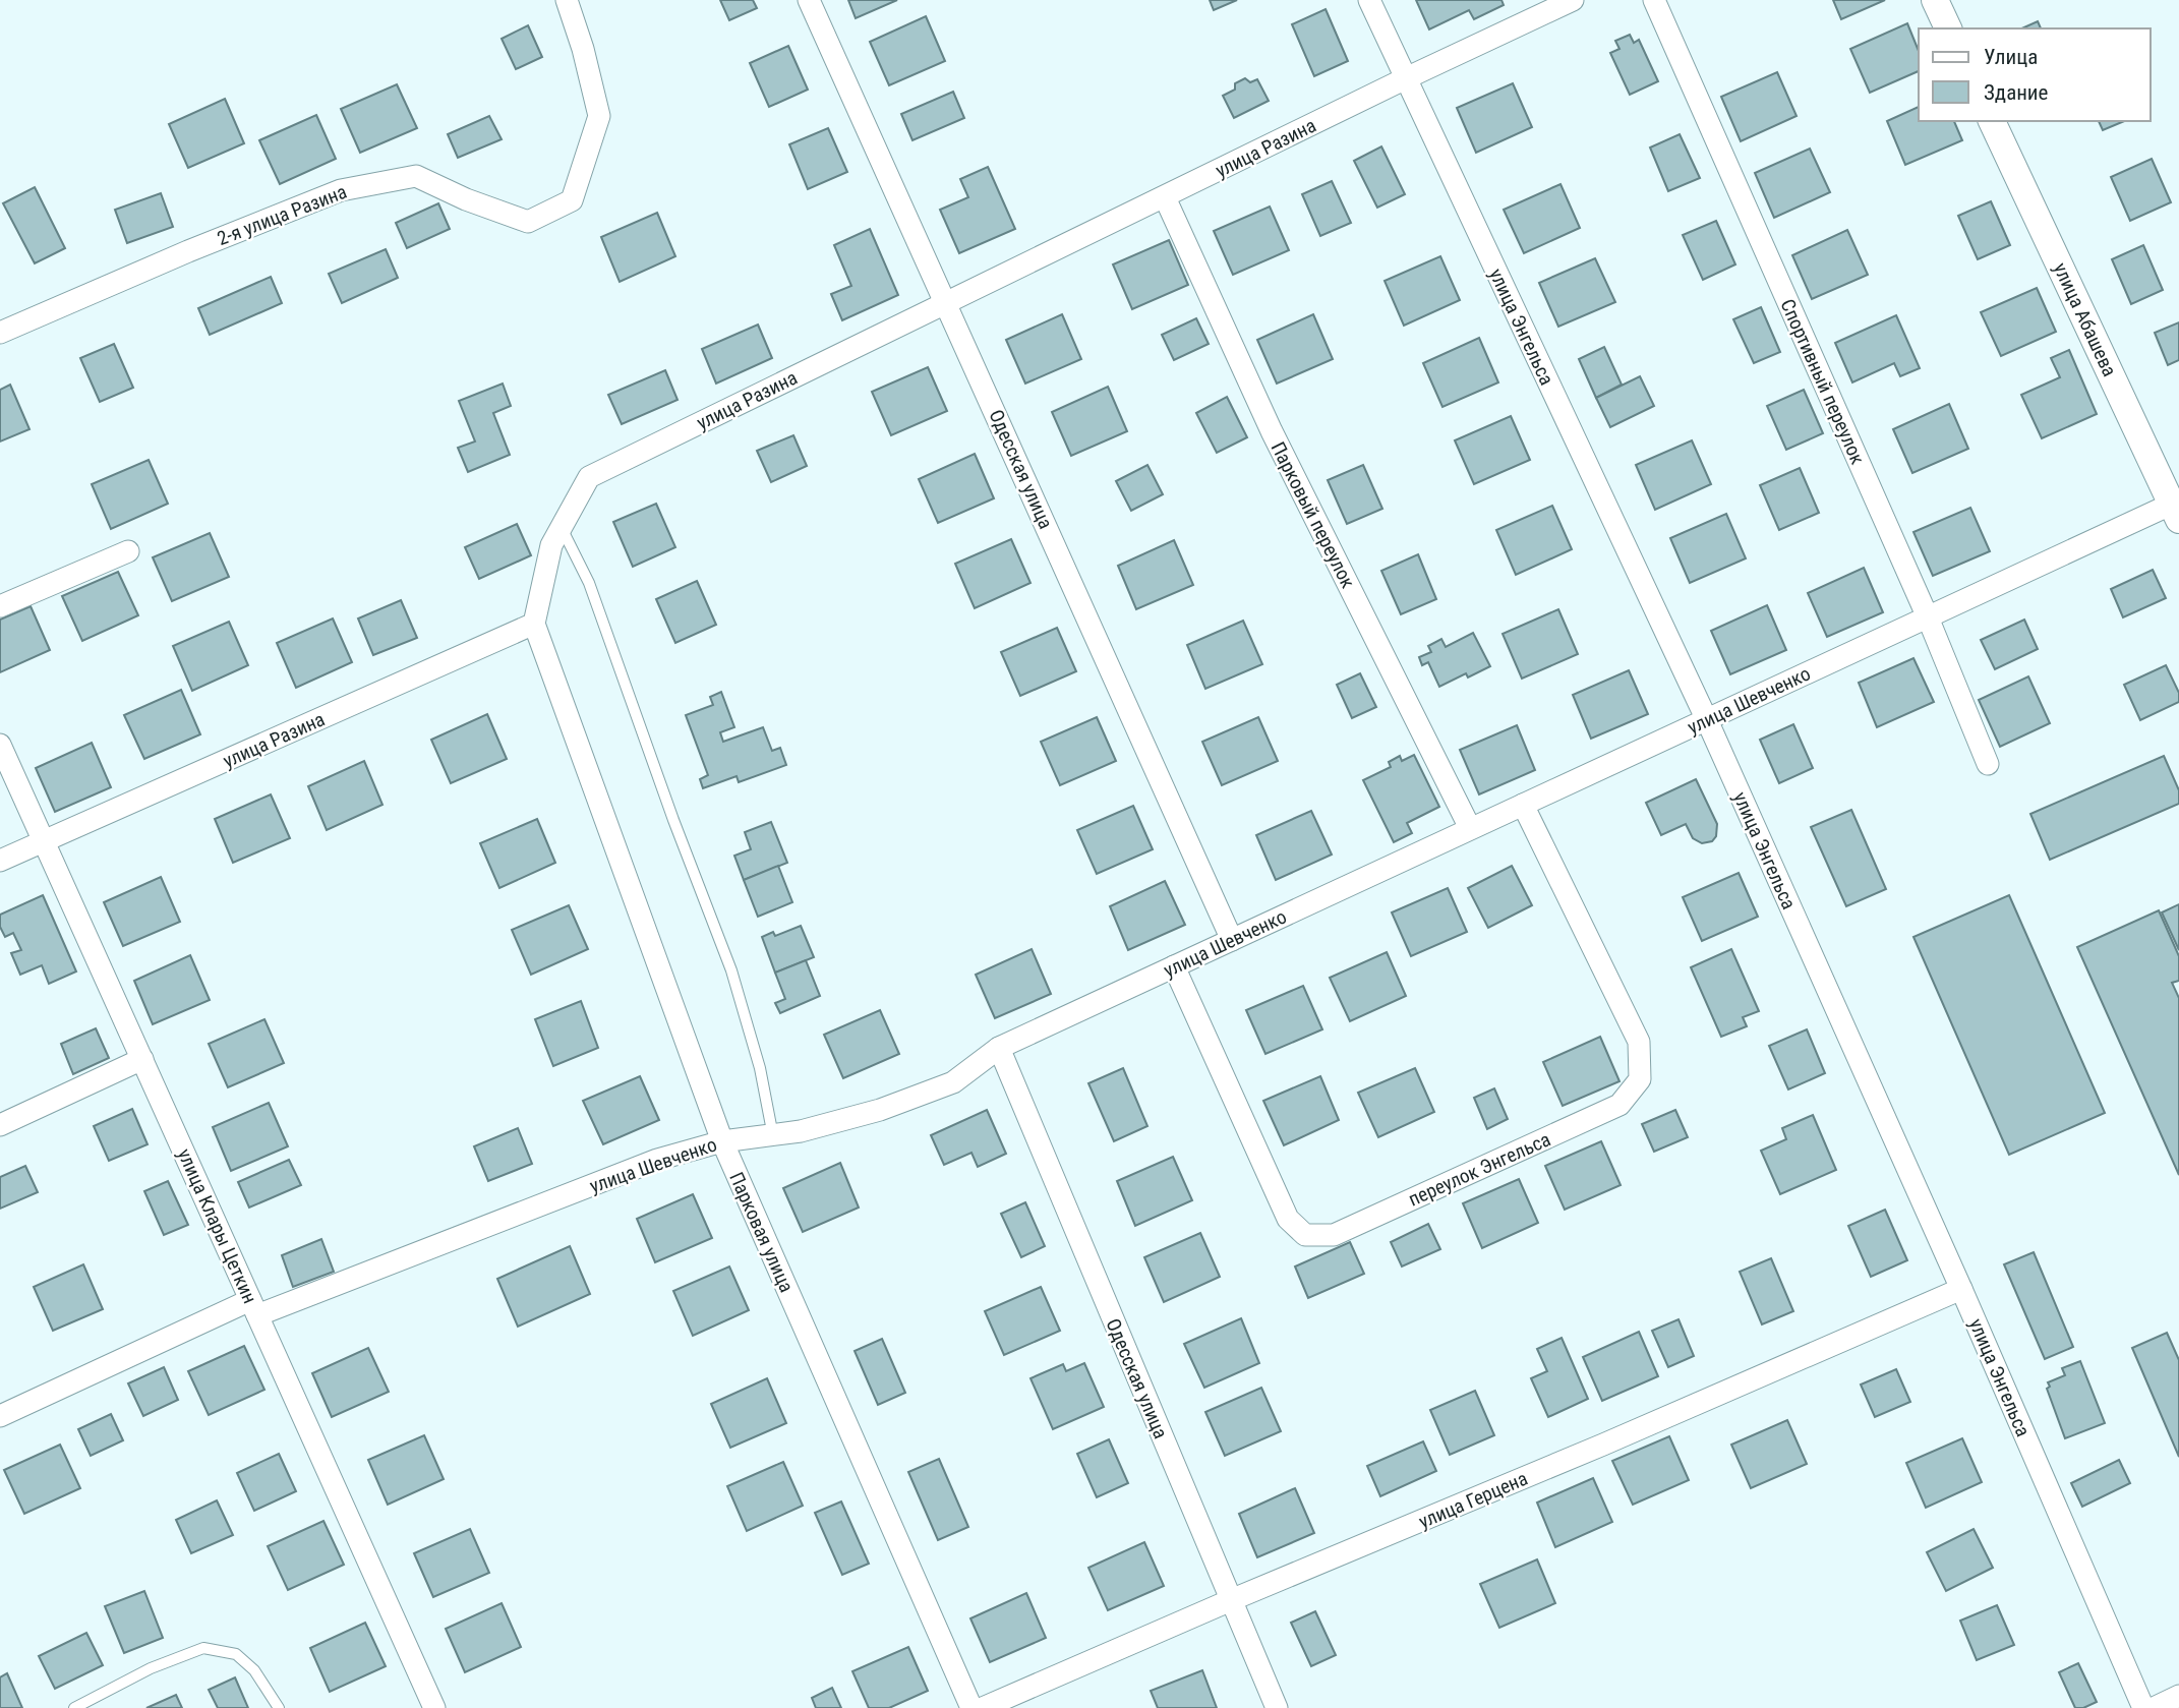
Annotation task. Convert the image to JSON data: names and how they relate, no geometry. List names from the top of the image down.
{
  "streets": {
    "street": [
      "улица Разина",
      "2-я улица Разина",
      "улица Абашева",
      "улица Энгельса",
      "Спортивный переулок",
      "Одесская улица",
      "Парковый переулок",
      "улица Шевченко",
      "переулок Энгельса",
      "улица Клары Цеткин",
      "Парковая улица",
      "улица Герцена"
    ]
  },
  "crossings": [
    ["улица Разина", "улица Энгельса"],
    ["улица Разина", "Одесская улица"],
    ["улица Разина", "Парковый переулок"],
    ["улица Разина", "улица Клары Цеткин"],
    ["улица Разина", "Парковая улица"],
    ["улица Абашева", "улица Шевченко"],
    ["улица Энгельса", "улица Шевченко"],
    ["улица Энгельса", "улица Герцена"],
    ["Спортивный переулок", "улица Шевченко"],
    ["Одесская улица", "улица Шевченко"],
    ["Одесская улица", "улица Герцена"],
    ["Парковый переулок", "улица Шевченко"],
    ["улица Шевченко", "переулок Энгельса"],
    ["улица Шевченко", "улица Клары Цеткин"],
    ["улица Шевченко", "Парковая улица"]
  ],
  "legend": ["Улица", "Здание"]
}
